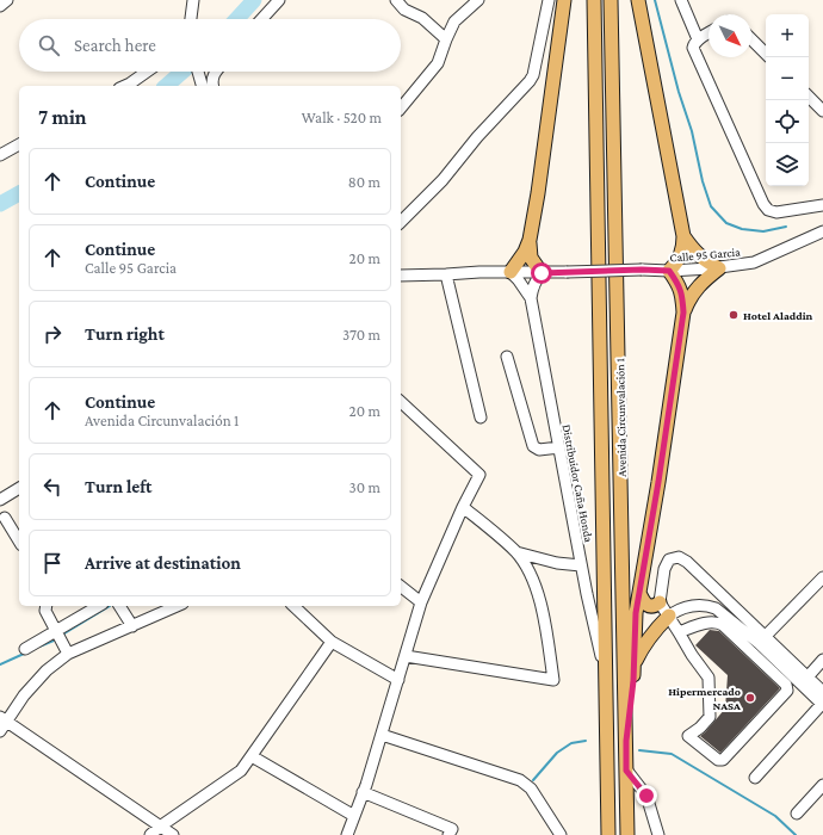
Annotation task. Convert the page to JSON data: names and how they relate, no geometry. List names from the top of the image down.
{
  "streets": {
    "main road": ["Avenida Circunvalación 1"],
    "street": ["Calle 95 Garcia", "Distribuidor Caña Honda"]
  },
  "crossings": [
    ["Calle 95 Garcia", "Distribuidor Caña Honda"],
    ["Avenida Circunvalación 1", "Distribuidor Caña Honda"]
  ],
  "places": ["Hotel Aladdin", "Hipermercado NASA"],
  "north": "bottom right",
  "page": {
    "map_buttons": ["+", "−"],
    "search": "Search here",
    "heading": ["7 min", "Walk · 520 m"],
    "list": [
      ["Continue", "80 m"],
      ["Continue", "Calle 95 Garcia", "20 m"],
      ["Turn right", "370 m"],
      ["Continue", "Avenida Circunvalación 1", "20 m"],
      ["Turn left", "30 m"],
      "Arrive at destination"
    ]
  }
}
